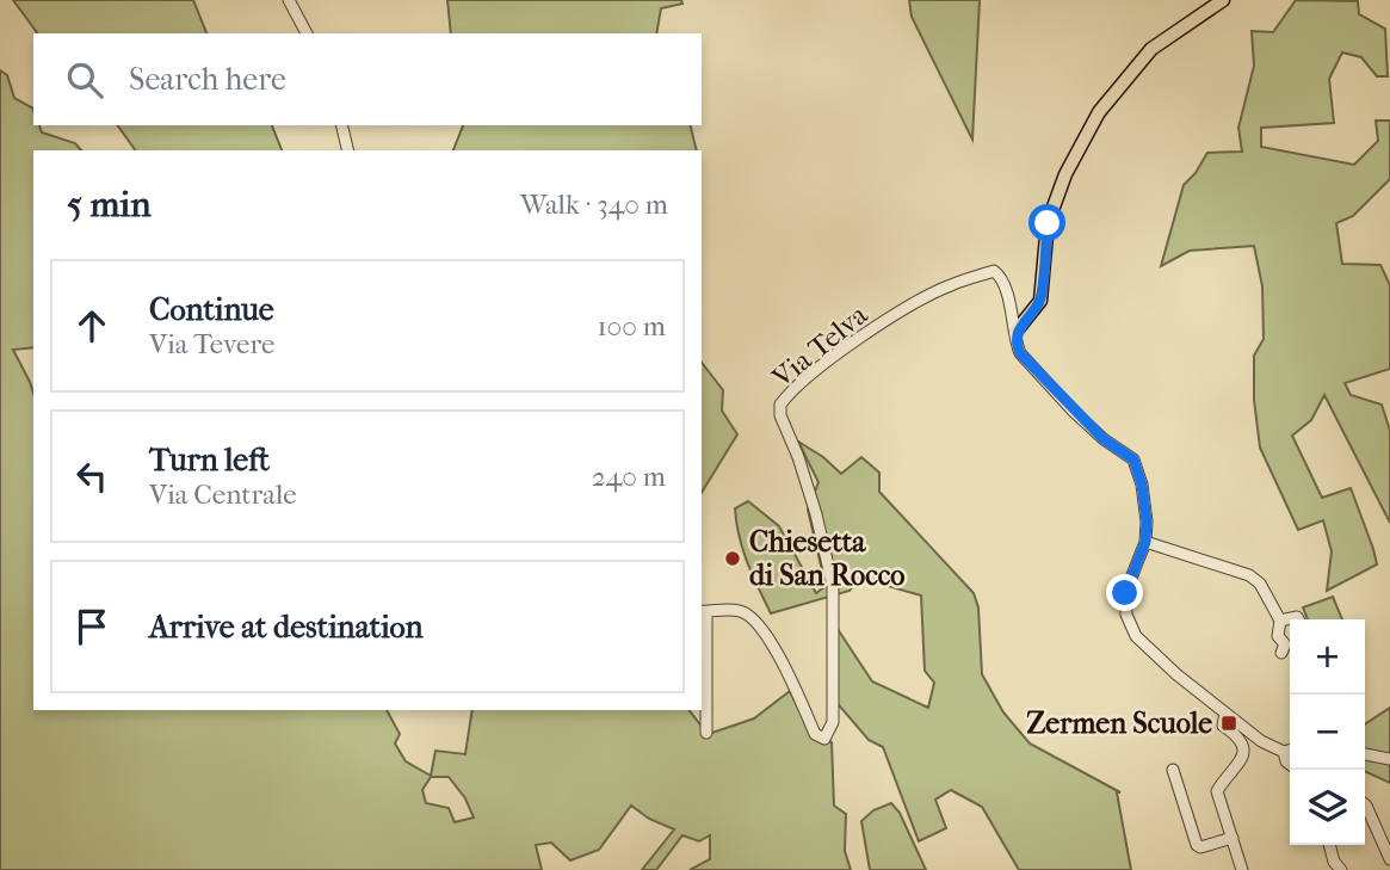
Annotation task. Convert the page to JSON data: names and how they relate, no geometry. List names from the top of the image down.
{
  "streets": {
    "street": ["Via Telva"]
  },
  "places": {
    "other": ["Chiesetta di San Rocco"],
    "transit": ["Zermen Scuole"]
  },
  "page": {
    "search": "Search here",
    "heading": ["5 min", "Walk · 340 m"],
    "list": [
      ["Continue", "Via Tevere", "100 m"],
      ["Turn left", "Via Centrale", "240 m"],
      "Arrive at destination"
    ],
    "map_buttons": ["+", "−"]
  }
}
